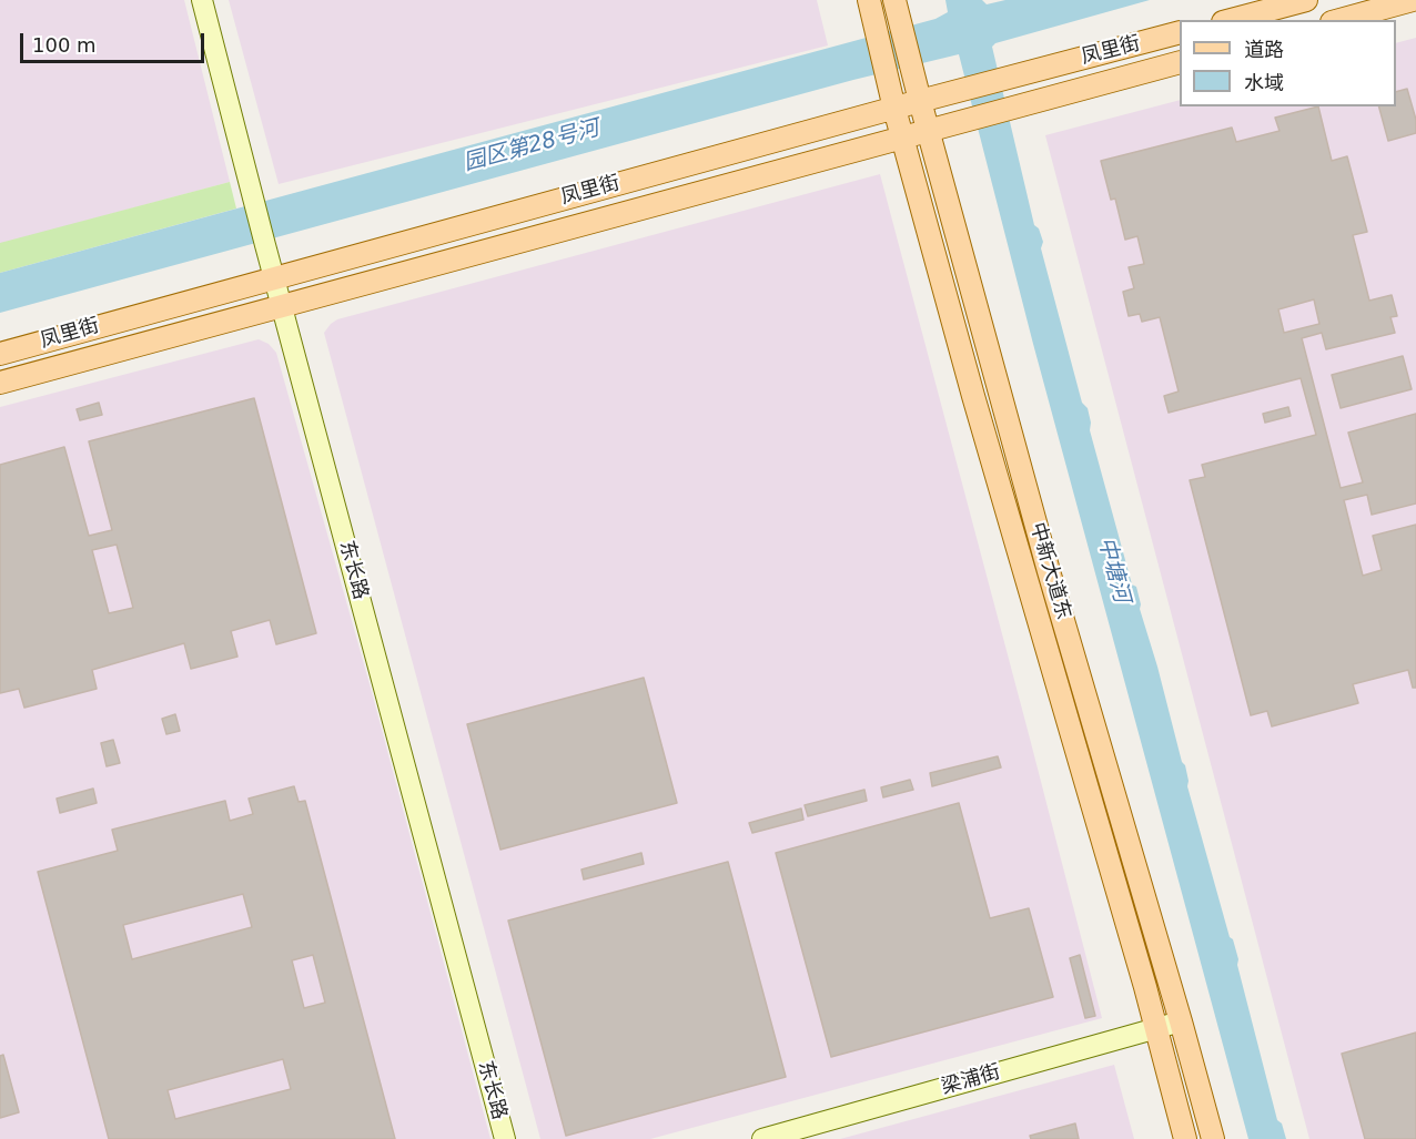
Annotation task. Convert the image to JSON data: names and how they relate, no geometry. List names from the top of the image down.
{
  "streets": {
    "main road": ["凤里街", "中新大道东"],
    "street": ["东长路", "梁浦街"]
  },
  "crossings": [
    ["凤里街", "东长路"],
    ["凤里街", "中新大道东"],
    ["中新大道东", "梁浦街"]
  ],
  "water": ["园区第28号河", "中塘河"],
  "legend": ["道路", "水域"],
  "scale_bar": "100 m"
}
